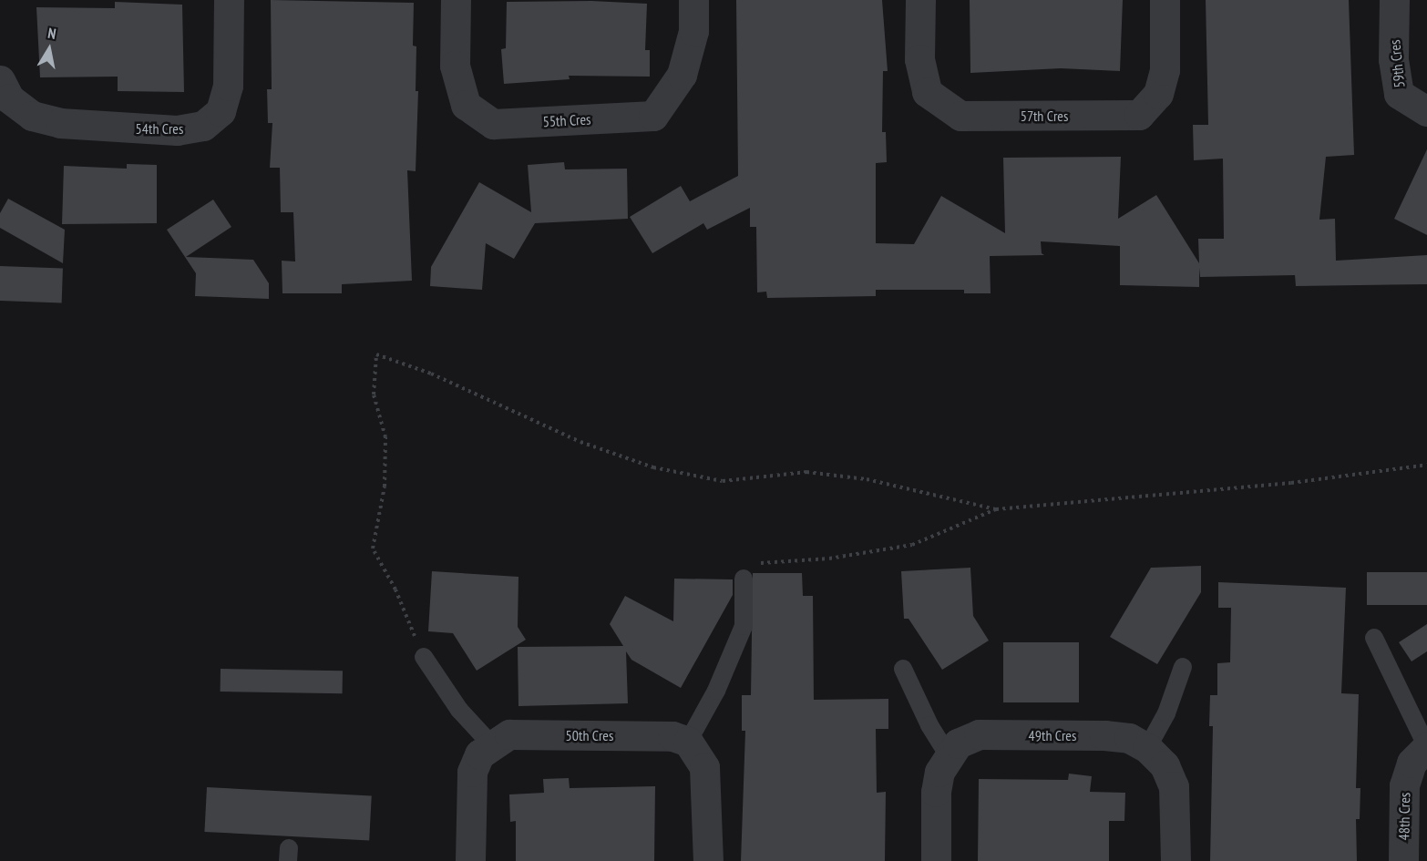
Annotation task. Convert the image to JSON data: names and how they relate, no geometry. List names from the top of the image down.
{
  "streets": {
    "street": [
      "59th Cres",
      "57th Cres",
      "55th Cres",
      "54th Cres",
      "50th Cres",
      "49th Cres",
      "48th Cres"
    ]
  },
  "north": "top"
}
